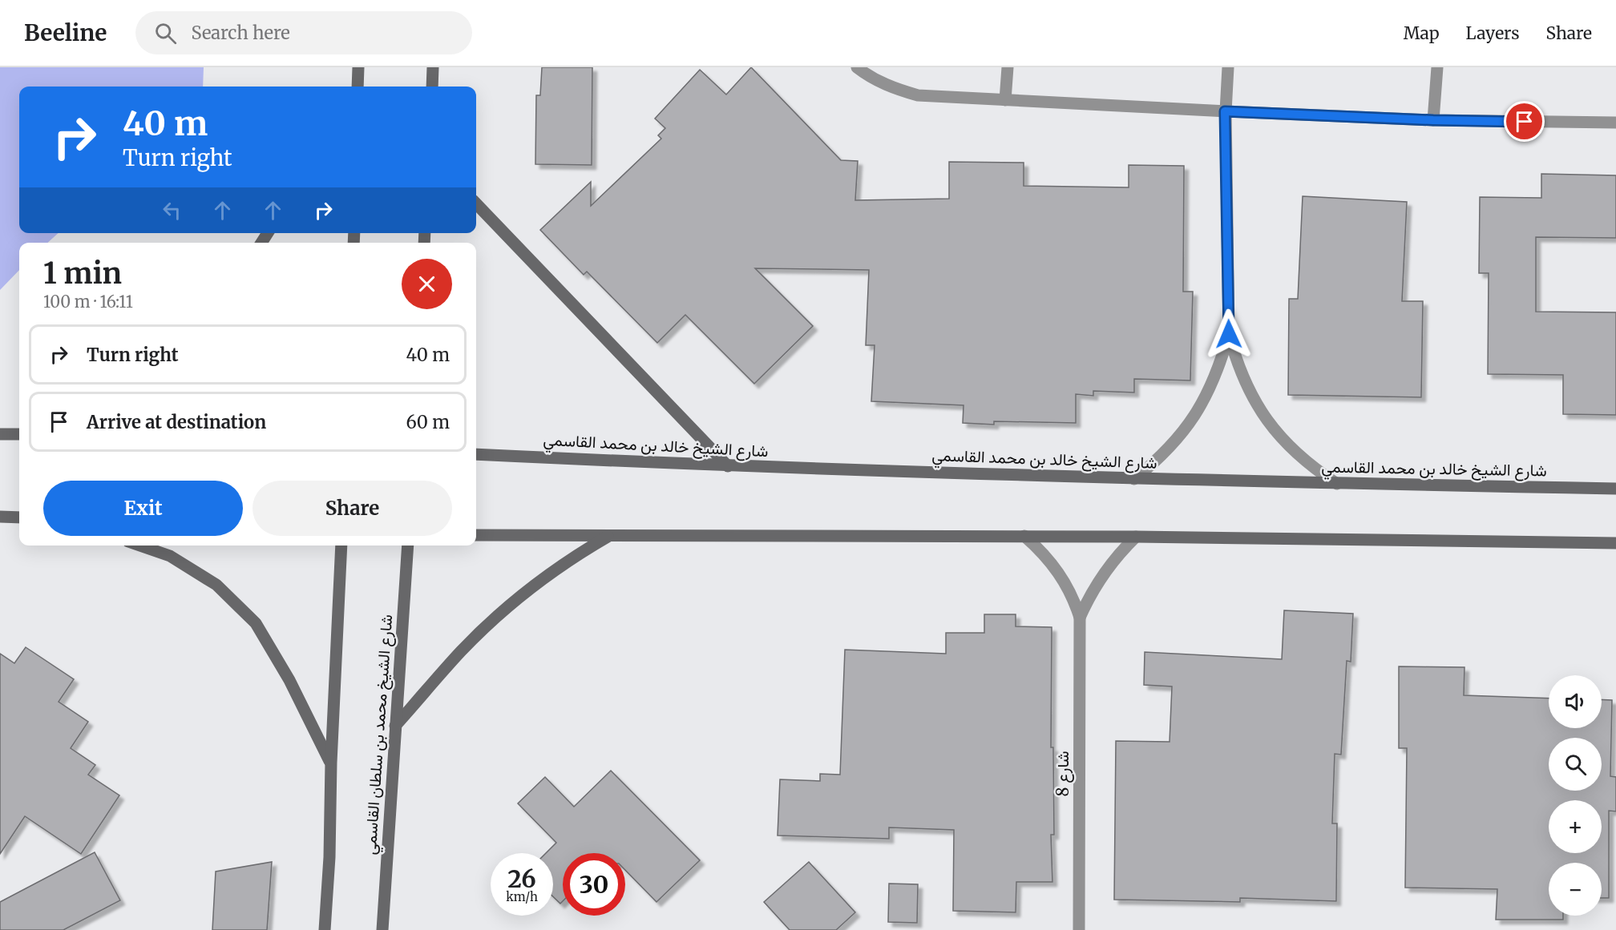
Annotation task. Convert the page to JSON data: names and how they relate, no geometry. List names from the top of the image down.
{
  "streets": {
    "main road": ["شارع الشيخ خالد بن محمد القاسمي", "شارع الشيخ محمد بن سلطان القاسمي"],
    "street": ["شارع 8"]
  },
  "page": {
    "header": "Beeline",
    "search": "Search here",
    "nav": ["Map", "Layers", "Share"],
    "turn": ["40 m", "Turn right"],
    "heading": ["1 min", "100 m · 16:11"],
    "list": [
      {
        "name": "Turn right",
        "value": "40 m"
      },
      {
        "name": "Arrive at destination",
        "value": "60 m"
      }
    ],
    "buttons": ["Exit", "Share"],
    "map_buttons": ["+", "−"],
    "speed": "26 km/h",
    "limit": "30"
  }
}
